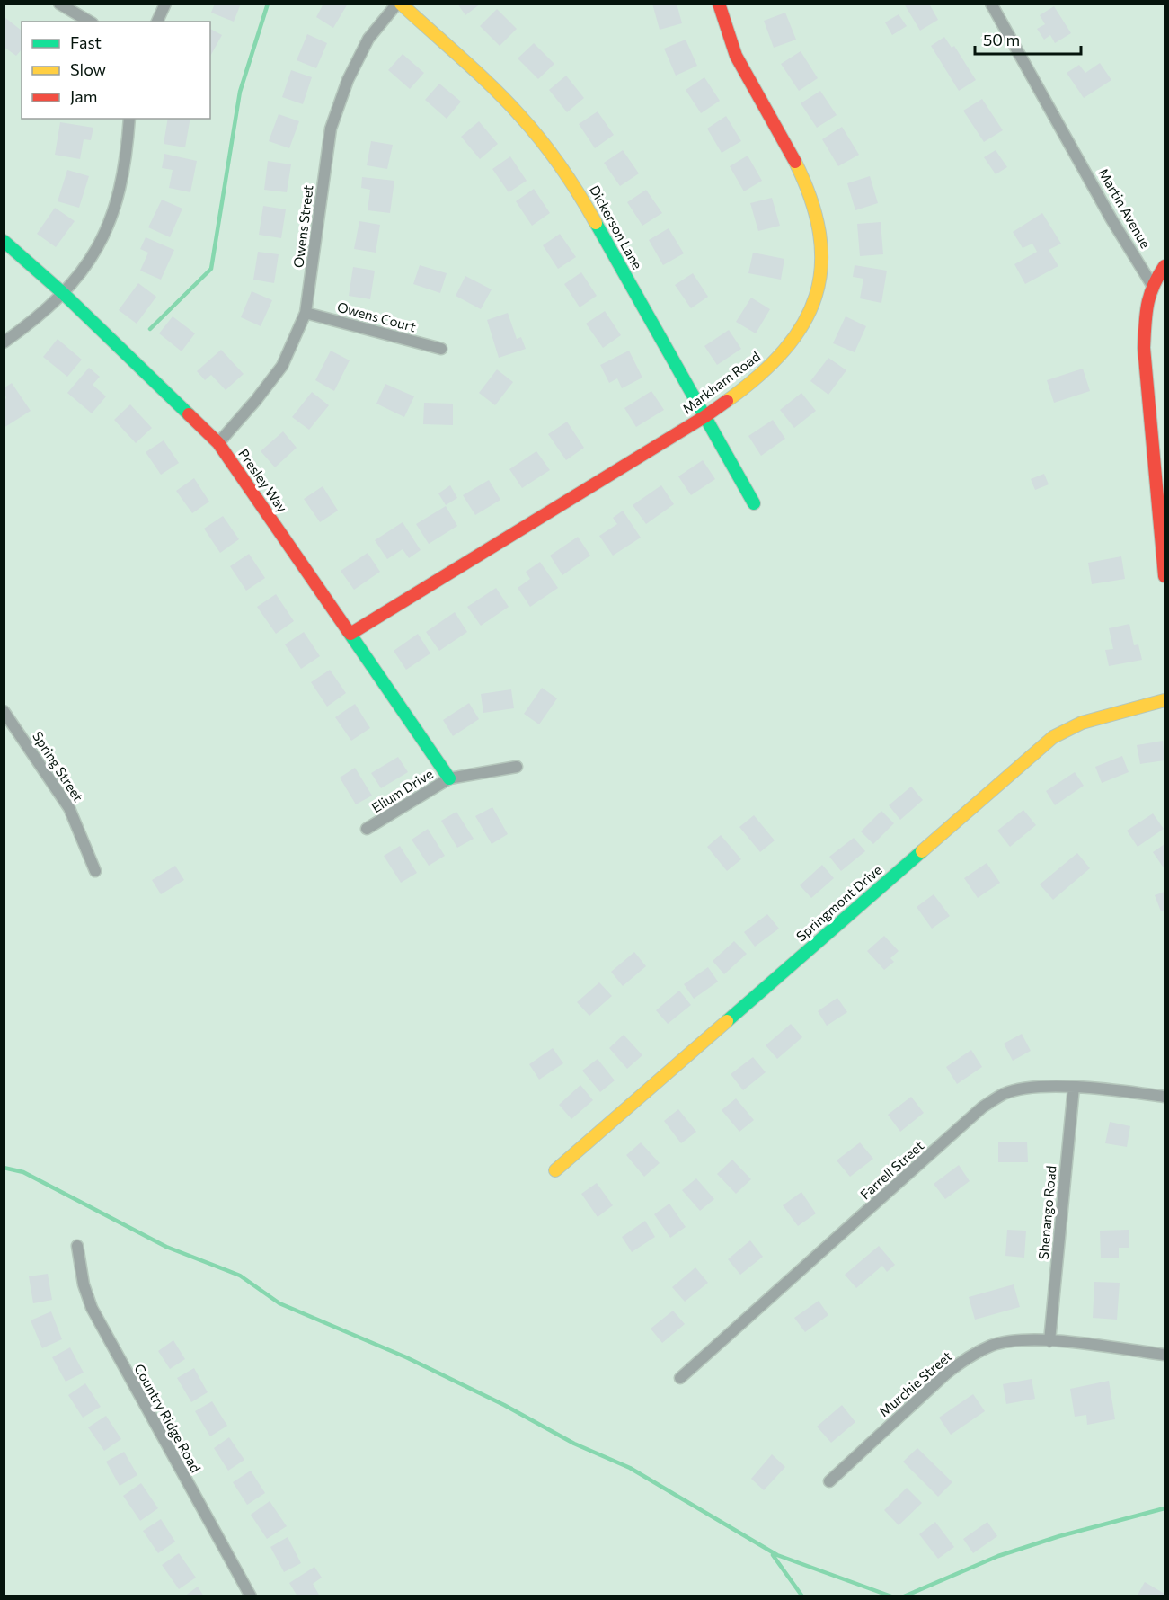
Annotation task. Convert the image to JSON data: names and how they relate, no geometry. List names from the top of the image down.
{
  "streets": {
    "street": [
      "Martin Avenue",
      "Owens Street",
      "Dickerson Lane",
      "Owens Court",
      "Markham Road",
      "Presley Way",
      "Spring Street",
      "Elium Drive",
      "Springmont Drive",
      "Farrell Street",
      "Shenango Road",
      "Murchie Street",
      "Country Ridge Road"
    ]
  },
  "crossings": [
    ["Owens Street", "Dickerson Lane"],
    ["Owens Street", "Owens Court"],
    ["Owens Street", "Presley Way"],
    ["Dickerson Lane", "Markham Road"],
    ["Markham Road", "Presley Way"],
    ["Presley Way", "Elium Drive"],
    ["Farrell Street", "Shenango Road"],
    ["Shenango Road", "Murchie Street"]
  ],
  "legend": ["Fast", "Slow", "Jam"],
  "scale_bar": "50 m"
}
